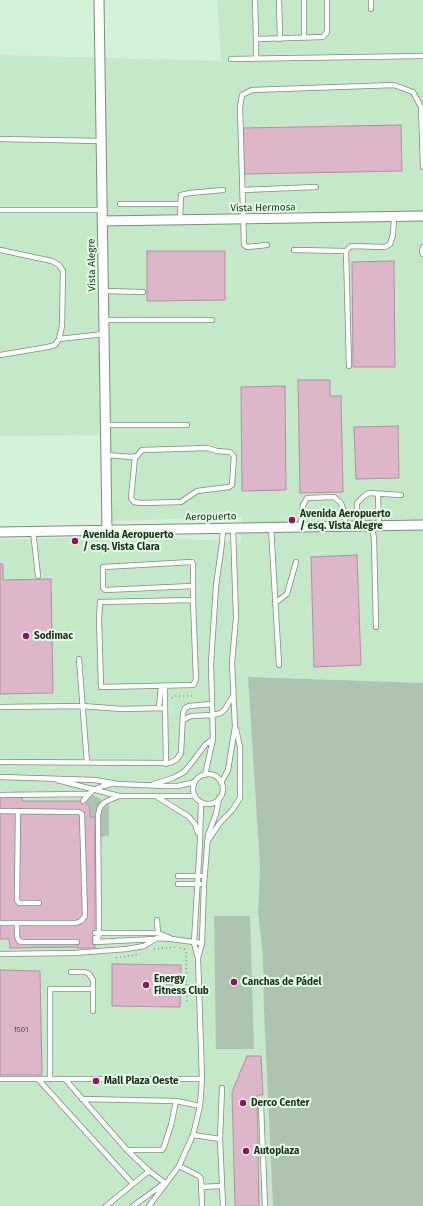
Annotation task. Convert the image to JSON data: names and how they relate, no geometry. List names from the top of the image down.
{
  "streets": {
    "street": ["Vista Hermosa", "Vista Alegre", "Aeropuerto"]
  },
  "crossings": [
    ["Vista Hermosa", "Vista Alegre"],
    ["Vista Alegre", "Aeropuerto"]
  ],
  "places": [
    "Avenida Aeropuerto / esq. Vista Alegre",
    "Avenida Aeropuerto / esq. Vista Clara",
    "Sodimac",
    "Canchas de Pádel",
    "Energy Fitness Club",
    "Mall Plaza Oeste",
    "Derco Center",
    "Autoplaza"
  ],
  "house_numbers": ["1501"]
}
